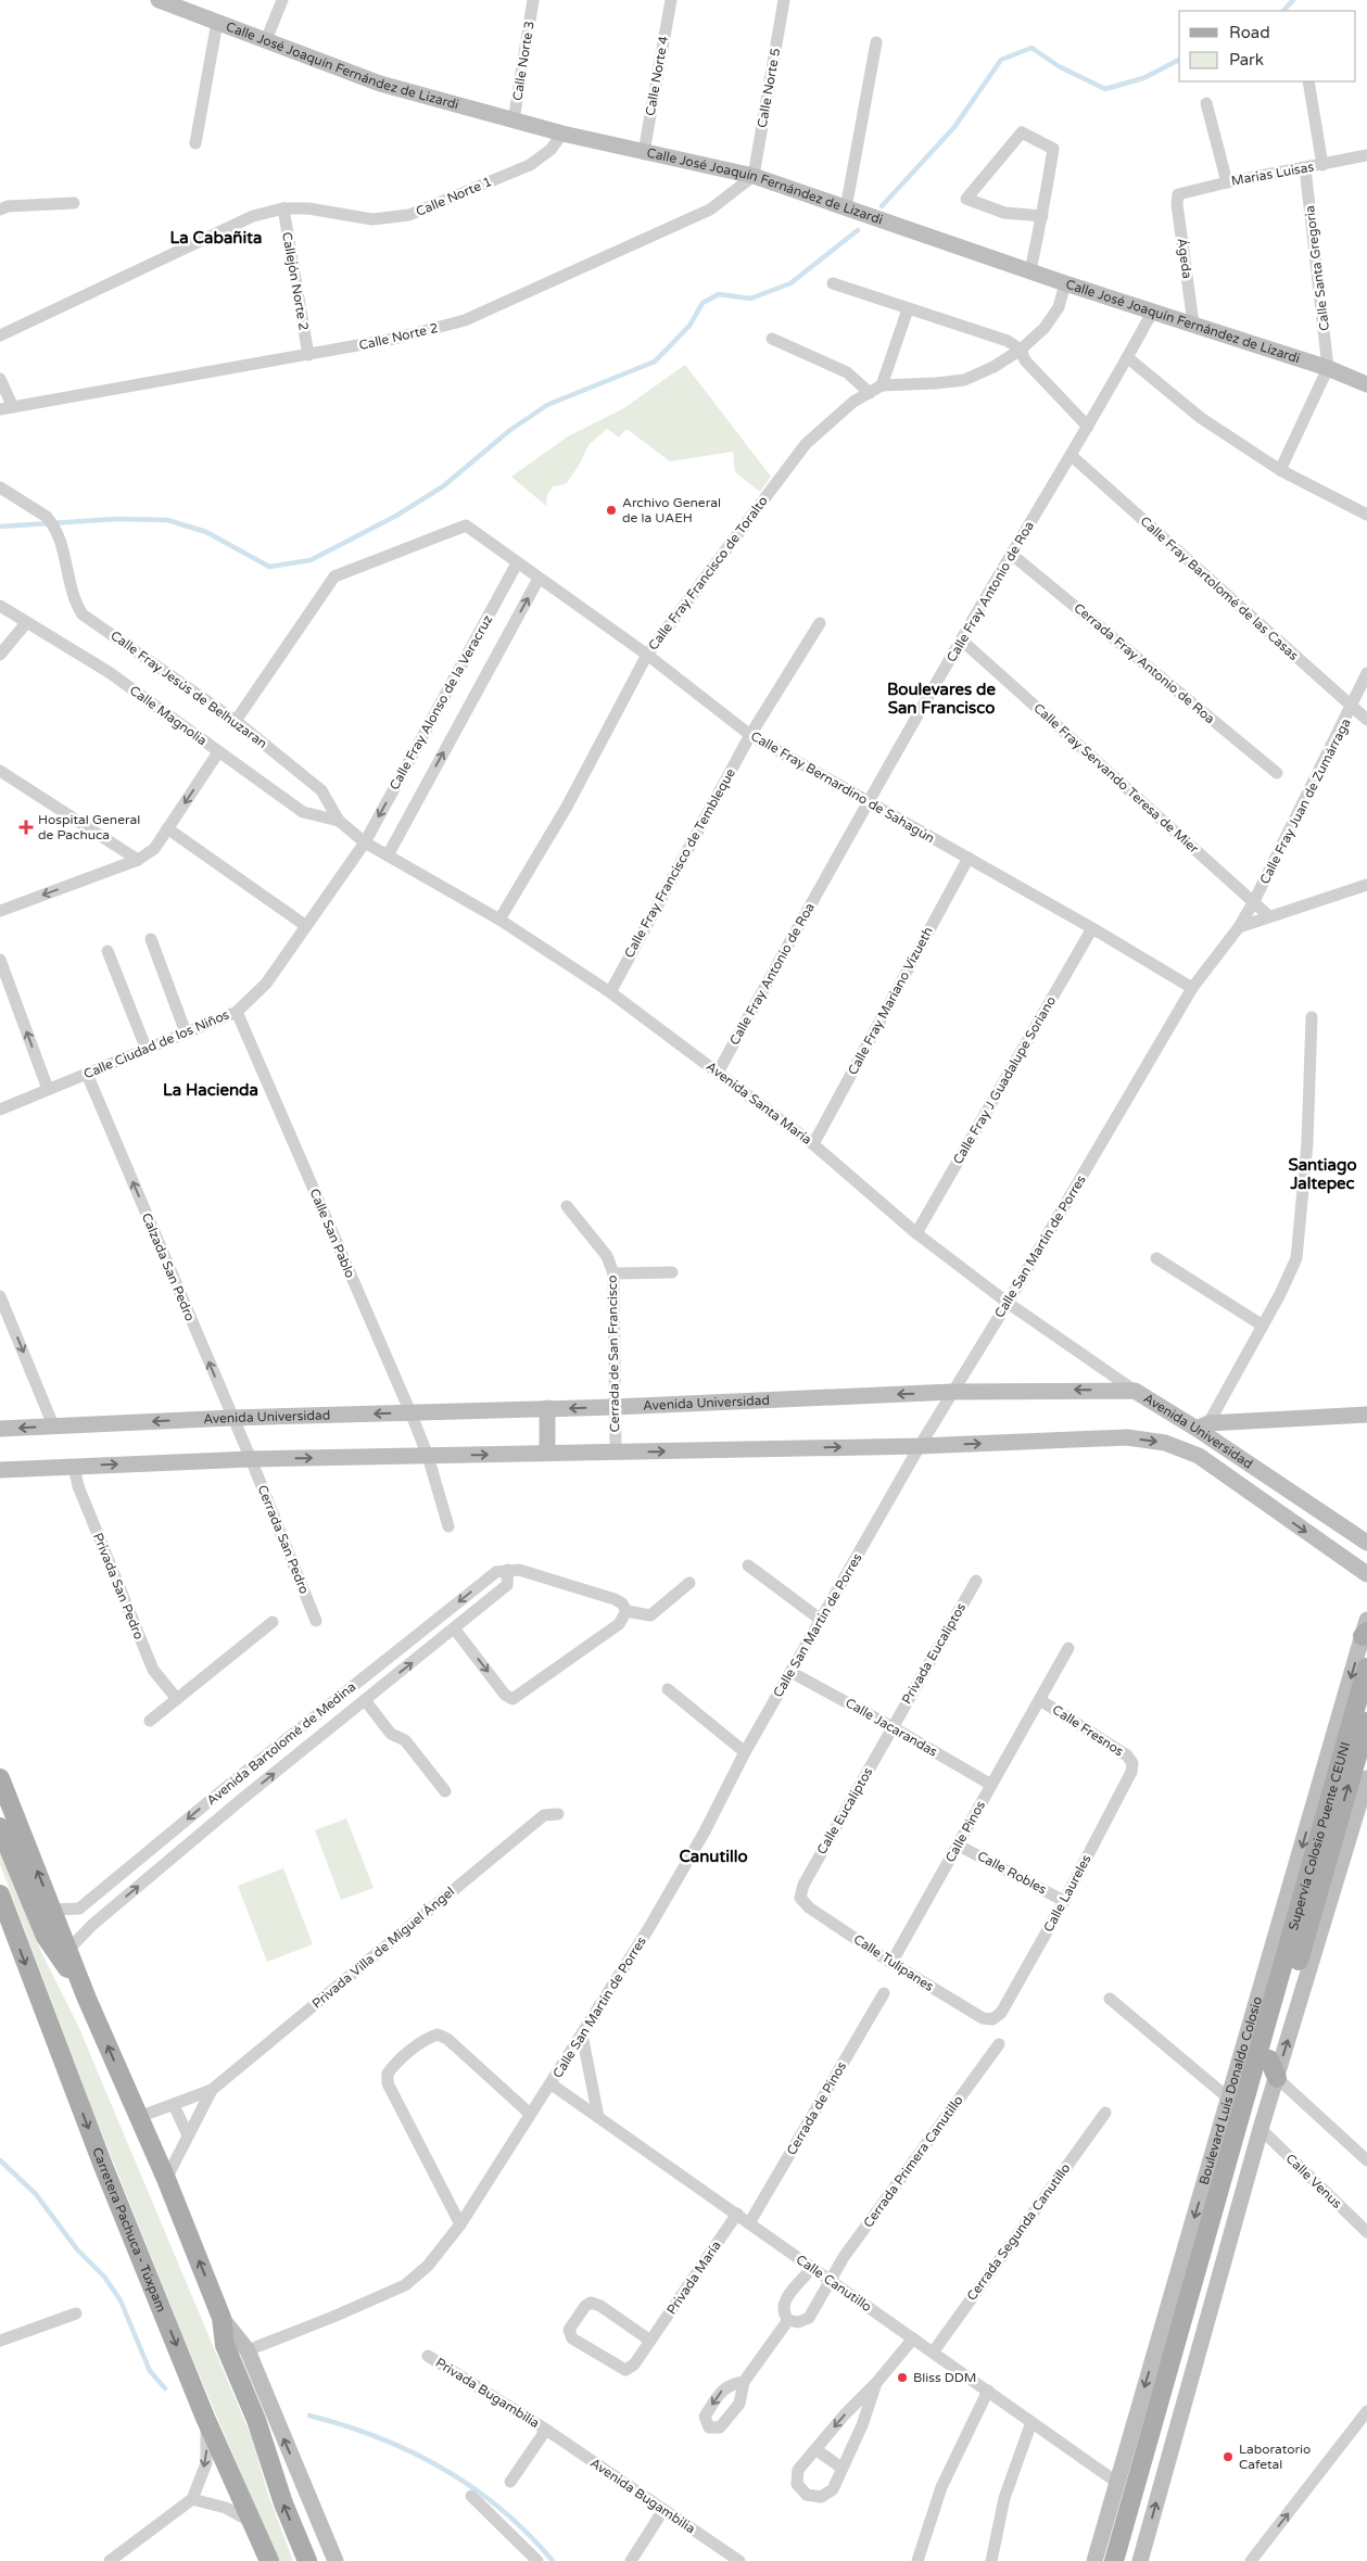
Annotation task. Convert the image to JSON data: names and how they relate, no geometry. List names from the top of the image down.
{
  "streets": {
    "main road": ["Supervía Colosio Puente CEUNI", "Carretera Pachuca - Túxpam"],
    "street": [
      "Calle Norte 3",
      "Calle José Joaquín Fernández de Lizardi",
      "Calle Norte 4",
      "Calle Norte 5",
      "Marias Luisas",
      "Calle Norte 1",
      "Ágeda",
      "Calle Santa Gregoria",
      "Callejón Norte 2",
      "Calle Norte 2",
      "Calle Fray Francisco de Toralto",
      "Calle Fray Bartolomé de las Casas",
      "Calle Fray Antonio de Roa",
      "Cerrada Fray Antonio de Roa",
      "Calle Fray Jesús de Belhuzaran",
      "Calle Fray Alonso de la Veracruz",
      "Calle Magnolia",
      "Calle Fray Servando Teresa de Mier",
      "Calle Fray Bernardino de Sahagún",
      "Calle Fray Juan de Zumárraga",
      "Calle Fray Francisco de Tembleque",
      "Calle Fray Mariano Vizueth",
      "Calle Ciudad de los Niños",
      "Calle Fray J Guadalupe Soriano",
      "Avenida Santa María",
      "Calle San Pablo",
      "Calle San Martin de Porres",
      "Calzada San Pedro",
      "Cerrada de San Francisco",
      "Avenida Universidad",
      "Cerrada San Pedro",
      "Privada San Pedro",
      "Privada Eucaliptos",
      "Calle Jacarandas",
      "Calle Fresnos",
      "Avenida Bartolomé de Medina",
      "Calle Eucaliptos",
      "Calle Pinos",
      "Calle Robles",
      "Calle Laureles",
      "Privada Villa de Miguel Ángel",
      "Calle Tulipanes",
      "Boulevard Luis Donaldo Colosio",
      "Cerrada de Pinos",
      "Cerrada Primera Canutillo",
      "Calle Venus",
      "Cerrada Segunda Canutillo",
      "Privada María",
      "Calle Canutillo",
      "Privada Bugambilia",
      "Avenida Bugambilia"
    ]
  },
  "crossings": [
    ["Calle Norte 3", "Calle José Joaquín Fernández de Lizardi"],
    ["Calle José Joaquín Fernández de Lizardi", "Calle Norte 4"],
    ["Calle José Joaquín Fernández de Lizardi", "Calle Norte 5"],
    ["Calle José Joaquín Fernández de Lizardi", "Calle Norte 1"],
    ["Calle José Joaquín Fernández de Lizardi", "Ágeda"],
    ["Calle José Joaquín Fernández de Lizardi", "Calle Santa Gregoria"],
    ["Calle José Joaquín Fernández de Lizardi", "Calle Norte 2"],
    ["Calle José Joaquín Fernández de Lizardi", "Calle Fray Antonio de Roa"],
    ["Calle Norte 5", "Calle Norte 2"],
    ["Marias Luisas", "Ágeda"],
    ["Marias Luisas", "Calle Santa Gregoria"],
    ["Calle Norte 1", "Callejón Norte 2"],
    ["Callejón Norte 2", "Calle Norte 2"],
    ["Calle Fray Francisco de Toralto", "Calle Fray Bernardino de Sahagún"],
    ["Calle Fray Francisco de Toralto", "Avenida Santa María"],
    ["Calle Fray Bartolomé de las Casas", "Calle Fray Antonio de Roa"],
    ["Calle Fray Bartolomé de las Casas", "Calle Fray Juan de Zumárraga"],
    ["Calle Fray Antonio de Roa", "Cerrada Fray Antonio de Roa"],
    ["Calle Fray Antonio de Roa", "Calle Fray Servando Teresa de Mier"],
    ["Calle Fray Antonio de Roa", "Calle Fray Bernardino de Sahagún"],
    ["Calle Fray Antonio de Roa", "Avenida Santa María"],
    ["Calle Fray Jesús de Belhuzaran", "Calle Fray Alonso de la Veracruz"],
    ["Calle Fray Jesús de Belhuzaran", "Calle Magnolia"],
    ["Calle Fray Jesús de Belhuzaran", "Calle Fray Bernardino de Sahagún"],
    ["Calle Fray Jesús de Belhuzaran", "Calle Ciudad de los Niños"],
    ["Calle Fray Jesús de Belhuzaran", "Avenida Santa María"],
    ["Calle Fray Alonso de la Veracruz", "Calle Fray Bernardino de Sahagún"],
    ["Calle Fray Alonso de la Veracruz", "Calle Ciudad de los Niños"],
    ["Calle Fray Alonso de la Veracruz", "Avenida Santa María"],
    ["Calle Fray Servando Teresa de Mier", "Calle Fray Juan de Zumárraga"],
    ["Calle Fray Bernardino de Sahagún", "Calle Fray Francisco de Tembleque"],
    ["Calle Fray Bernardino de Sahagún", "Calle Fray Mariano Vizueth"],
    ["Calle Fray Bernardino de Sahagún", "Calle Fray J Guadalupe Soriano"],
    ["Calle Fray Bernardino de Sahagún", "Calle San Martin de Porres"],
    ["Calle Fray Juan de Zumárraga", "Calle San Martin de Porres"],
    ["Calle Fray Francisco de Tembleque", "Avenida Santa María"],
    ["Calle Fray Mariano Vizueth", "Avenida Santa María"],
    ["Calle Ciudad de los Niños", "Avenida Santa María"],
    ["Calle Ciudad de los Niños", "Calle San Pablo"],
    ["Calle Ciudad de los Niños", "Calzada San Pedro"],
    ["Calle Fray J Guadalupe Soriano", "Avenida Santa María"],
    ["Avenida Santa María", "Calle San Martin de Porres"],
    ["Avenida Santa María", "Avenida Universidad"],
    ["Calle San Pablo", "Avenida Universidad"],
    ["Calle San Martin de Porres", "Avenida Universidad"],
    ["Calle San Martin de Porres", "Calle Jacarandas"],
    ["Calle San Martin de Porres", "Calle Canutillo"],
    ["Calzada San Pedro", "Avenida Universidad"],
    ["Calzada San Pedro", "Cerrada San Pedro"],
    ["Cerrada de San Francisco", "Avenida Universidad"],
    ["Avenida Universidad", "Cerrada San Pedro"],
    ["Avenida Universidad", "Privada San Pedro"],
    ["Privada Eucaliptos", "Calle Jacarandas"],
    ["Privada Eucaliptos", "Calle Eucaliptos"],
    ["Calle Jacarandas", "Calle Eucaliptos"],
    ["Calle Jacarandas", "Calle Pinos"],
    ["Calle Fresnos", "Calle Pinos"],
    ["Calle Fresnos", "Calle Laureles"],
    ["Calle Eucaliptos", "Calle Tulipanes"],
    ["Calle Pinos", "Calle Robles"],
    ["Calle Pinos", "Calle Tulipanes"],
    ["Calle Robles", "Calle Laureles"],
    ["Calle Laureles", "Calle Tulipanes"],
    ["Boulevard Luis Donaldo Colosio", "Calle Canutillo"],
    ["Cerrada de Pinos", "Calle Canutillo"],
    ["Cerrada Primera Canutillo", "Calle Canutillo"],
    ["Cerrada Segunda Canutillo", "Calle Canutillo"],
    ["Privada María", "Calle Canutillo"],
    ["Privada Bugambilia", "Avenida Bugambilia"]
  ],
  "one_way": ["Calzada San Pedro"],
  "districts": [
    "La Cabañita",
    "Boulevares de San Francisco",
    "La Hacienda",
    "Santiago Jaltepec",
    "Canutillo"
  ],
  "places": {
    "other": ["Archivo General de la UAEH", "Bliss DDM", "Laboratorio Cafetal"],
    "health": ["Hospital General de Pachuca"]
  },
  "legend": ["Road", "Park"]
}
